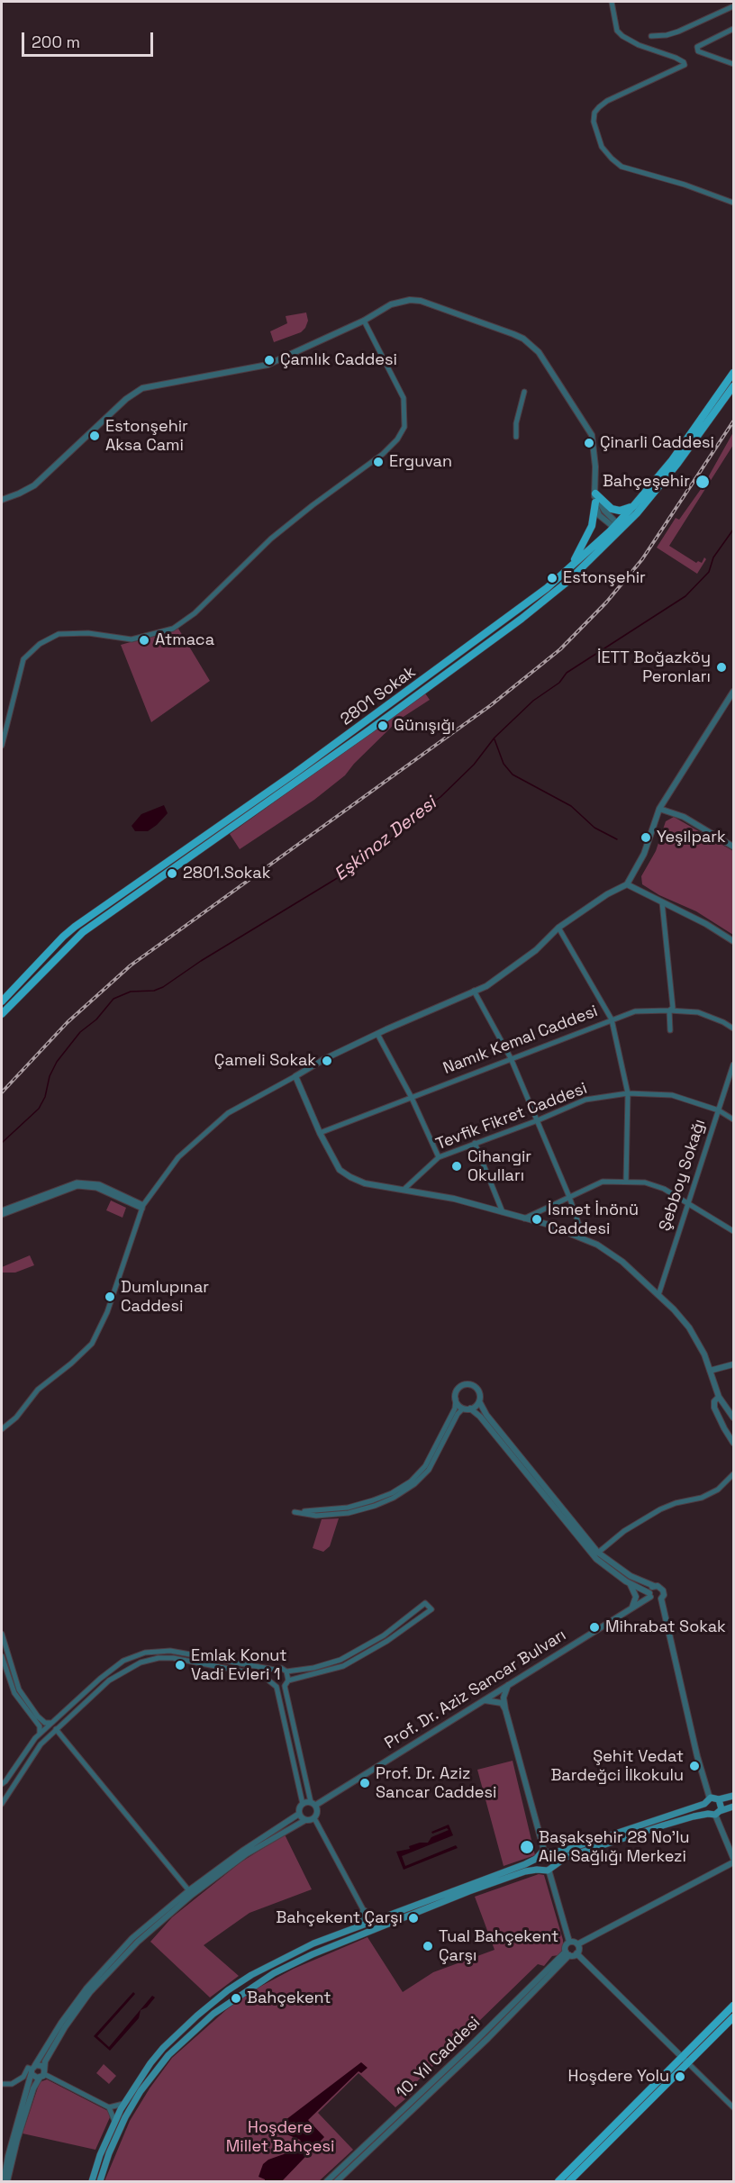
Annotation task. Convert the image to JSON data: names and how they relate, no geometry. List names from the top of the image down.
{
  "streets": {
    "main road": ["2801 Sokak"],
    "street": [
      "Namık Kemal Caddesi",
      "Tevfik Fikret Caddesi",
      "Şebboy Sokağı",
      "Prof. Dr. Aziz Sancar Bulvarı",
      "10. Yıl Caddesi"
    ]
  },
  "crossings": [
    ["Tevfik Fikret Caddesi", "Şebboy Sokağı"]
  ],
  "water": ["Eşkinoz Deresi"],
  "parks": ["Hoşdere Millet Bahçesi"],
  "places": [
    "Çamlık Caddesi",
    "Estonşehir Aksa Cami",
    "Çinarli Caddesi",
    "Erguvan",
    "Bahçeşehir",
    "Estonşehir",
    "Atmaca",
    "İETT Boğazköy Peronları",
    "Günışığı",
    "Yeşilpark",
    "2801.Sokak",
    "Çameli Sokak",
    "Cihangir Okulları",
    "İsmet İnönü Caddesi",
    "Dumlupınar Caddesi",
    "Mihrabat Sokak",
    "Emlak Konut Vadi Evleri 1",
    "Şehit Vedat Bardeğci İlkokulu",
    "Prof. Dr. Aziz Sancar Caddesi",
    "Başakşehir 28 No'lu Aile Sağlığı Merkezi",
    "Bahçekent Çarşı",
    "Tual Bahçekent Çarşı",
    "Bahçekent",
    "Hoşdere Yolu"
  ],
  "scale_bar": "200 m"
}
